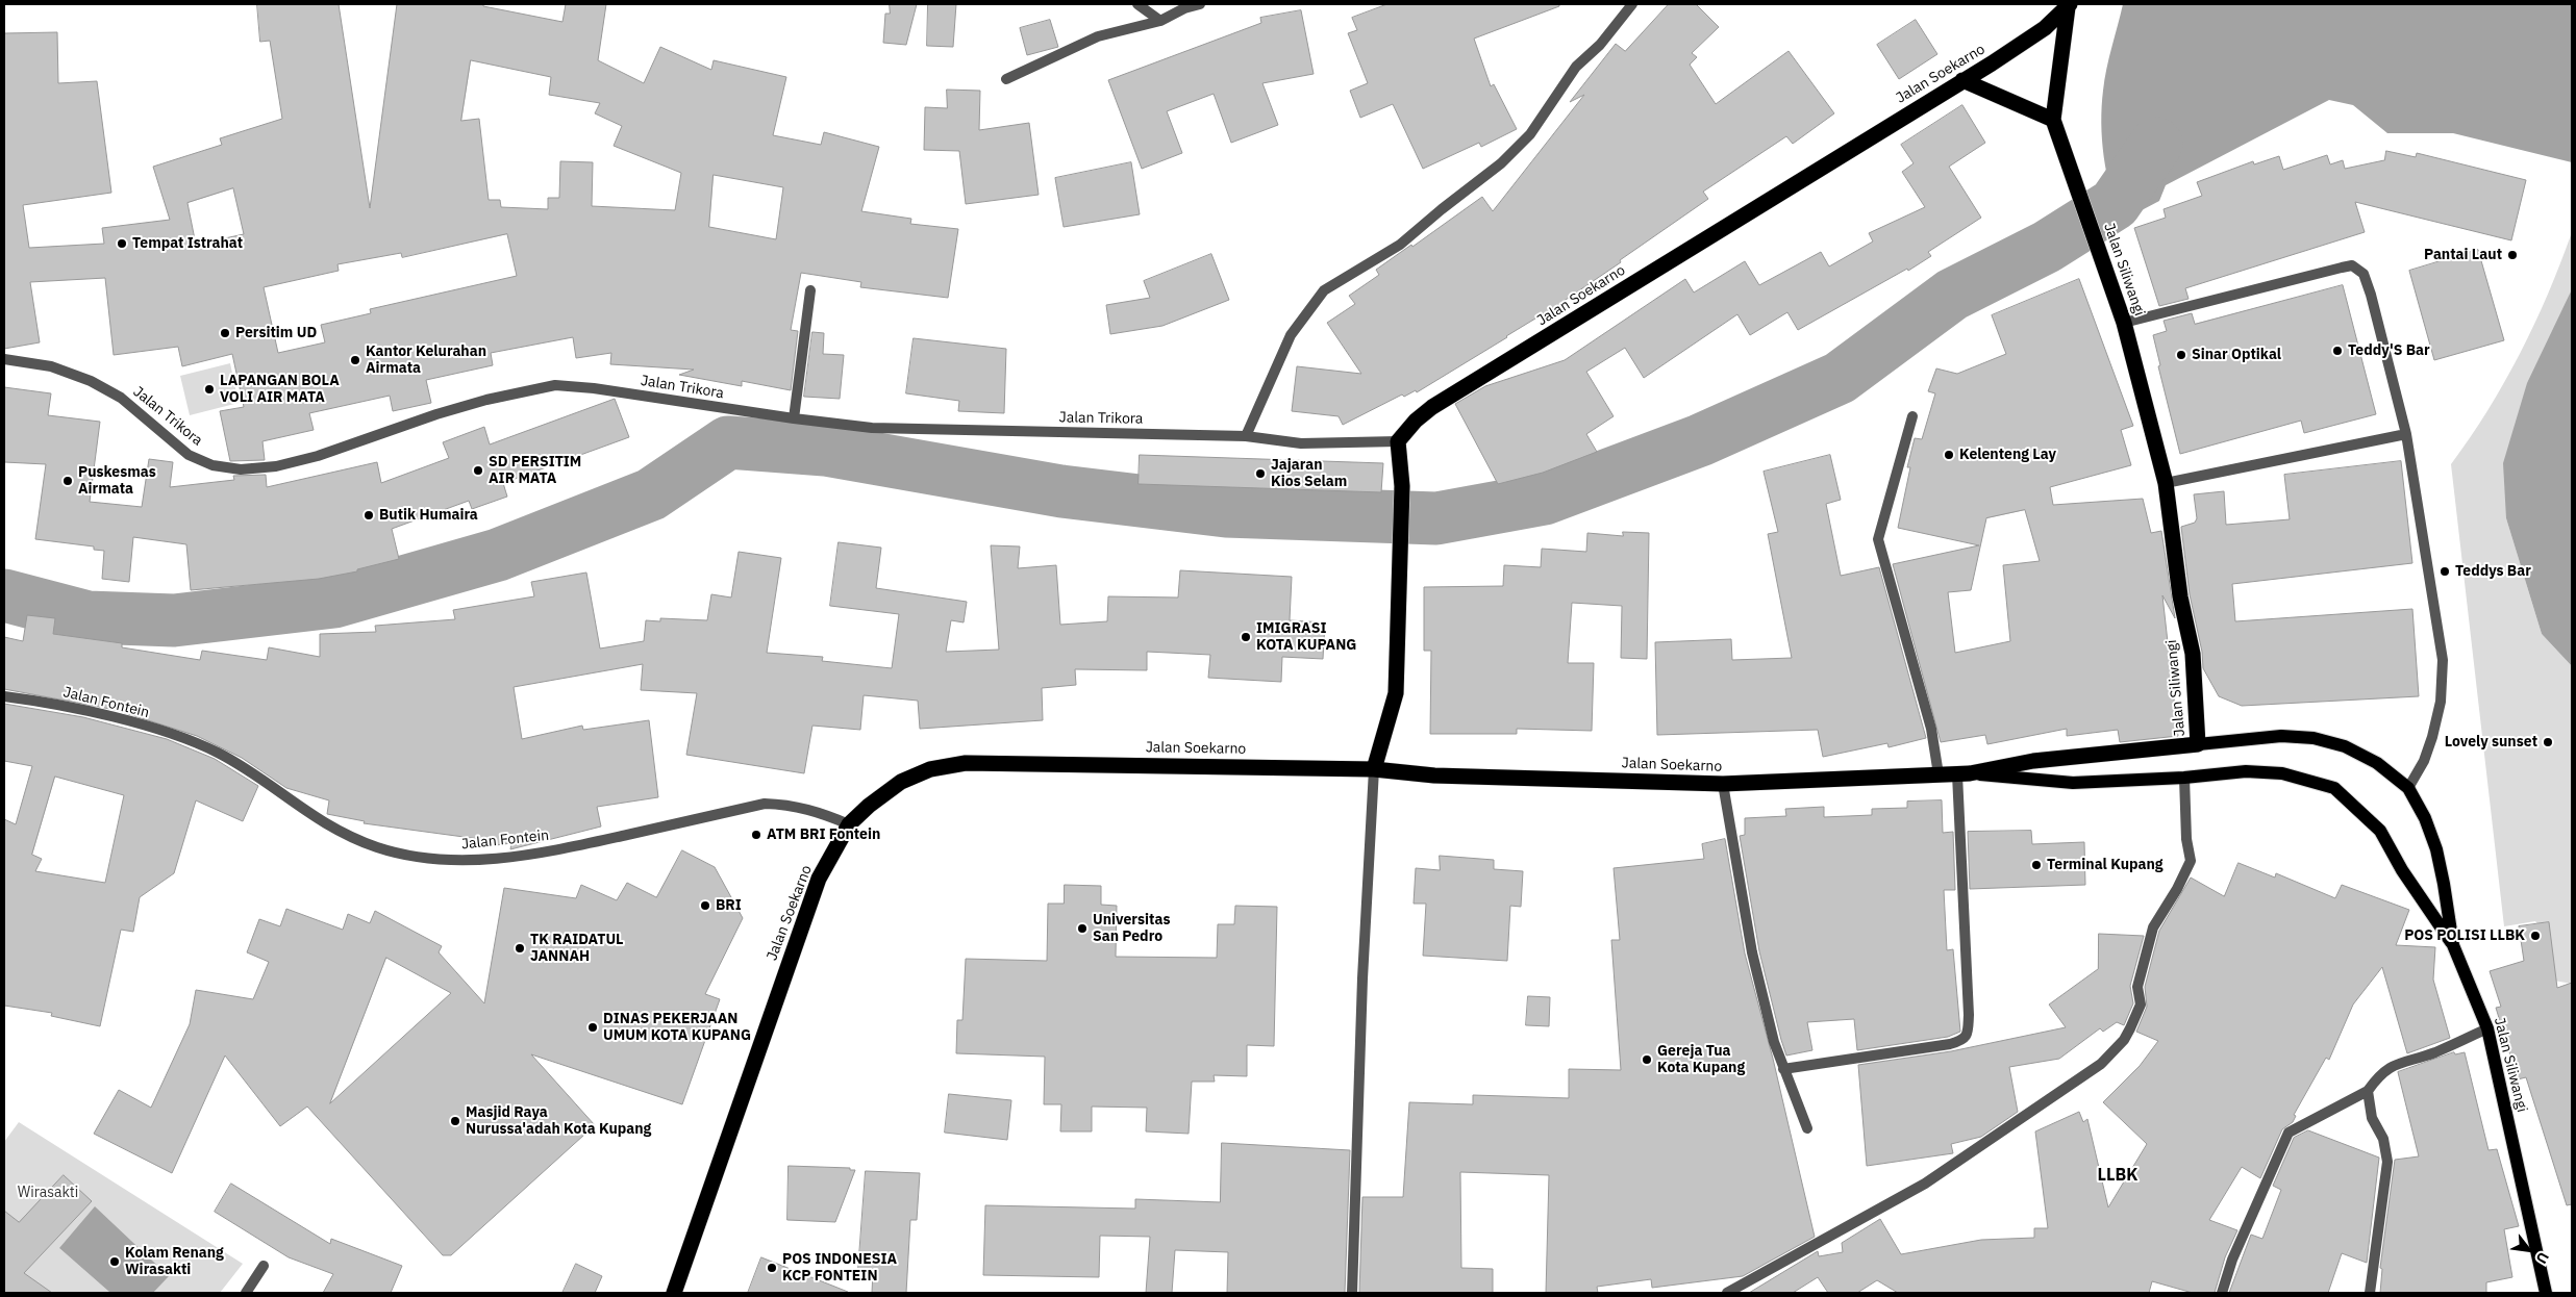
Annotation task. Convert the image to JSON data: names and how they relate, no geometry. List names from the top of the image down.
{
  "streets": {
    "highway": ["Jalan Soekarno", "Jalan Siliwangi"],
    "street": ["Jalan Trikora", "Jalan Fontein"]
  },
  "crossings": [
    ["Jalan Soekarno", "Jalan Siliwangi"],
    ["Jalan Soekarno", "Jalan Trikora"],
    ["Jalan Soekarno", "Jalan Fontein"]
  ],
  "districts": ["LLBK"],
  "parks": ["Wirasakti"],
  "places": [
    "Tempat Istrahat",
    "Pantai Laut",
    "Persitim UD",
    "Teddy'S Bar",
    "Sinar Optikal",
    "Kantor Kelurahan Airmata",
    "LAPANGAN BOLA VOLI AIR MATA",
    "Kelenteng Lay",
    "SD PERSITIM AIR MATA",
    "Jajaran Kios Selam",
    "Puskesmas Airmata",
    "Butik Humaira",
    "Teddys Bar",
    "IMIGRASI KOTA KUPANG",
    "Lovely sunset",
    "ATM BRI Fontein",
    "Terminal Kupang",
    "BRI",
    "Universitas San Pedro",
    "POS POLISI LLBK",
    "TK RAIDATUL JANNAH",
    "DINAS PEKERJAAN UMUM KOTA KUPANG",
    "Gereja Tua Kota Kupang",
    "Masjid Raya Nurussa'adah Kota Kupang",
    "Kolam Renang Wirasakti",
    "POS INDONESIA KCP FONTEIN"
  ],
  "north": "bottom right"
}
